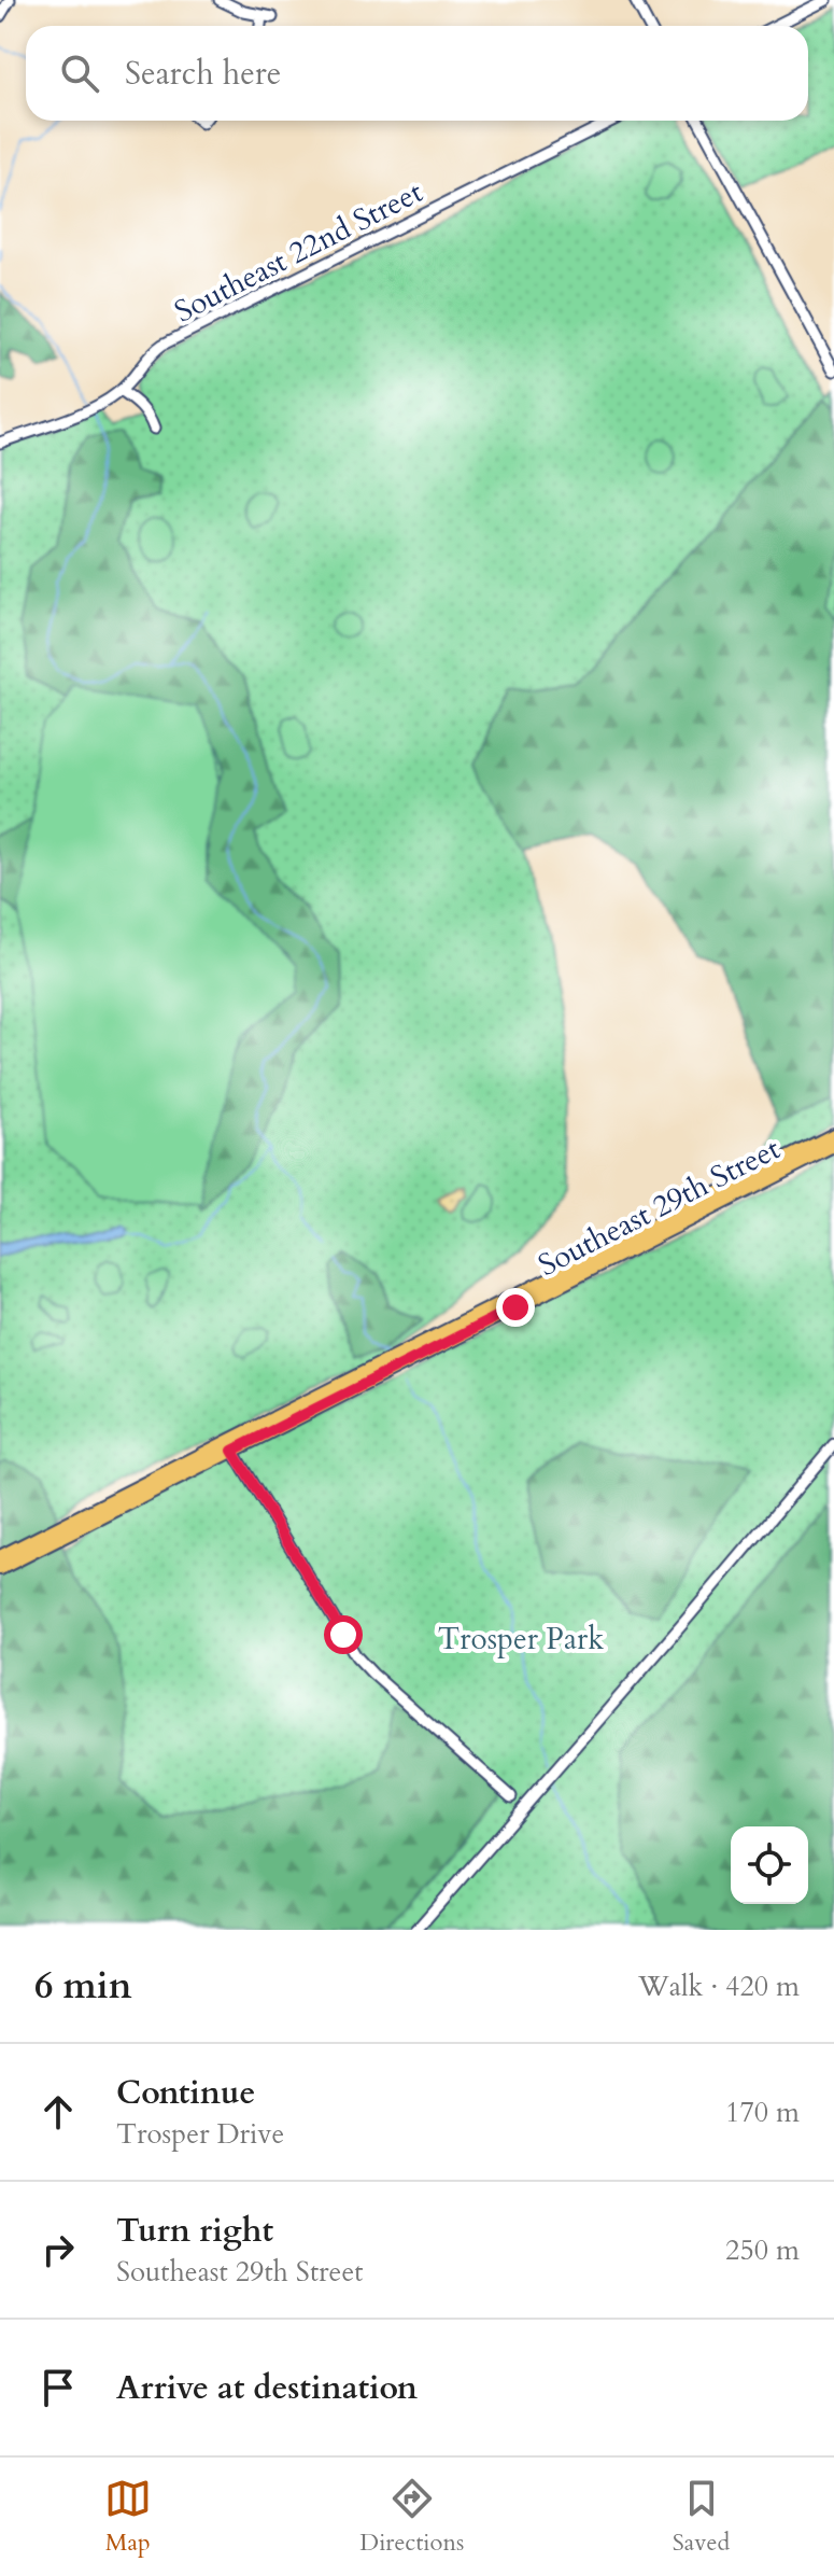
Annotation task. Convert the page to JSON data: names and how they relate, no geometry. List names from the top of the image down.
{
  "streets": {
    "main road": ["Southeast 29th Street"],
    "street": ["Southeast 22nd Street"]
  },
  "parks": ["Trosper Park"],
  "page": {
    "search": "Search here",
    "heading": ["6 min", "Walk · 420 m"],
    "list": [
      ["Continue", "Trosper Drive", "170 m"],
      ["Turn right", "Southeast 29th Street", "250 m"],
      "Arrive at destination"
    ],
    "nav": ["Map", "Directions", "Saved"]
  }
}
